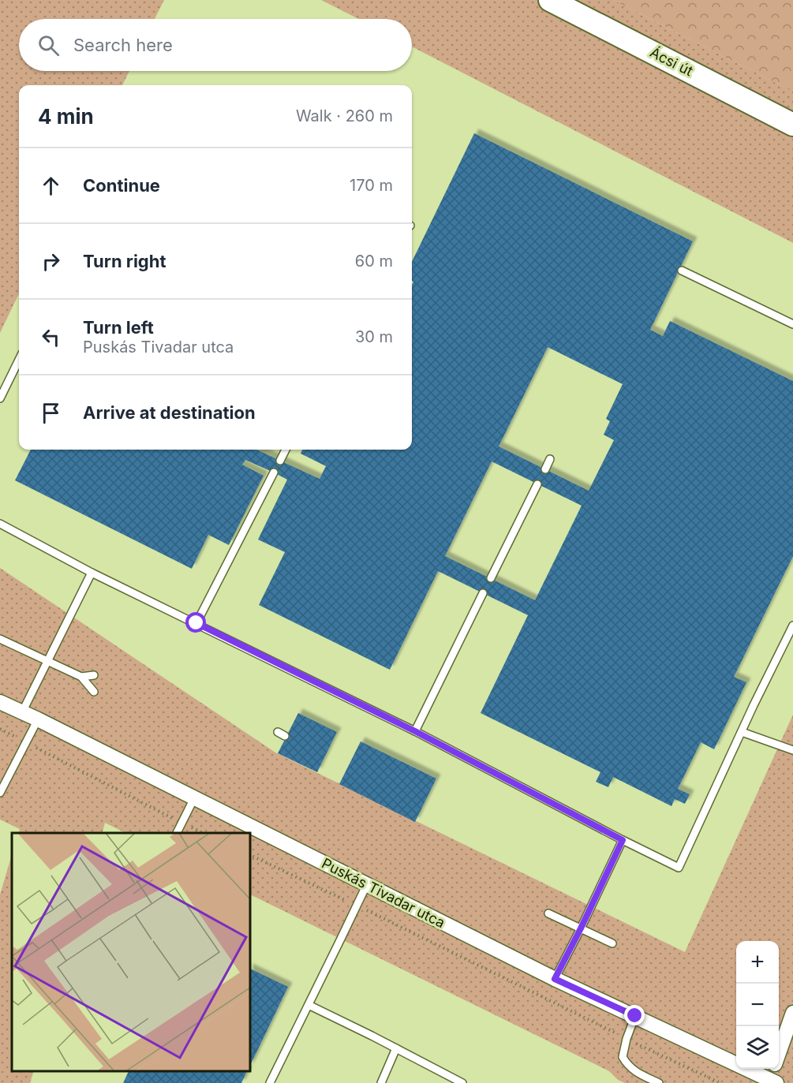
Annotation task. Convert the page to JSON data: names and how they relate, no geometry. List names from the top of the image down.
{
  "streets": {
    "main road": ["Ácsi út"],
    "street": ["Puskás Tivadar utca"]
  },
  "page": {
    "search": "Search here",
    "heading": ["4 min", "Walk · 260 m"],
    "list": [
      ["Continue", "170 m"],
      ["Turn right", "60 m"],
      ["Turn left", "Puskás Tivadar utca", "30 m"],
      "Arrive at destination"
    ],
    "map_buttons": ["+", "−"]
  }
}
